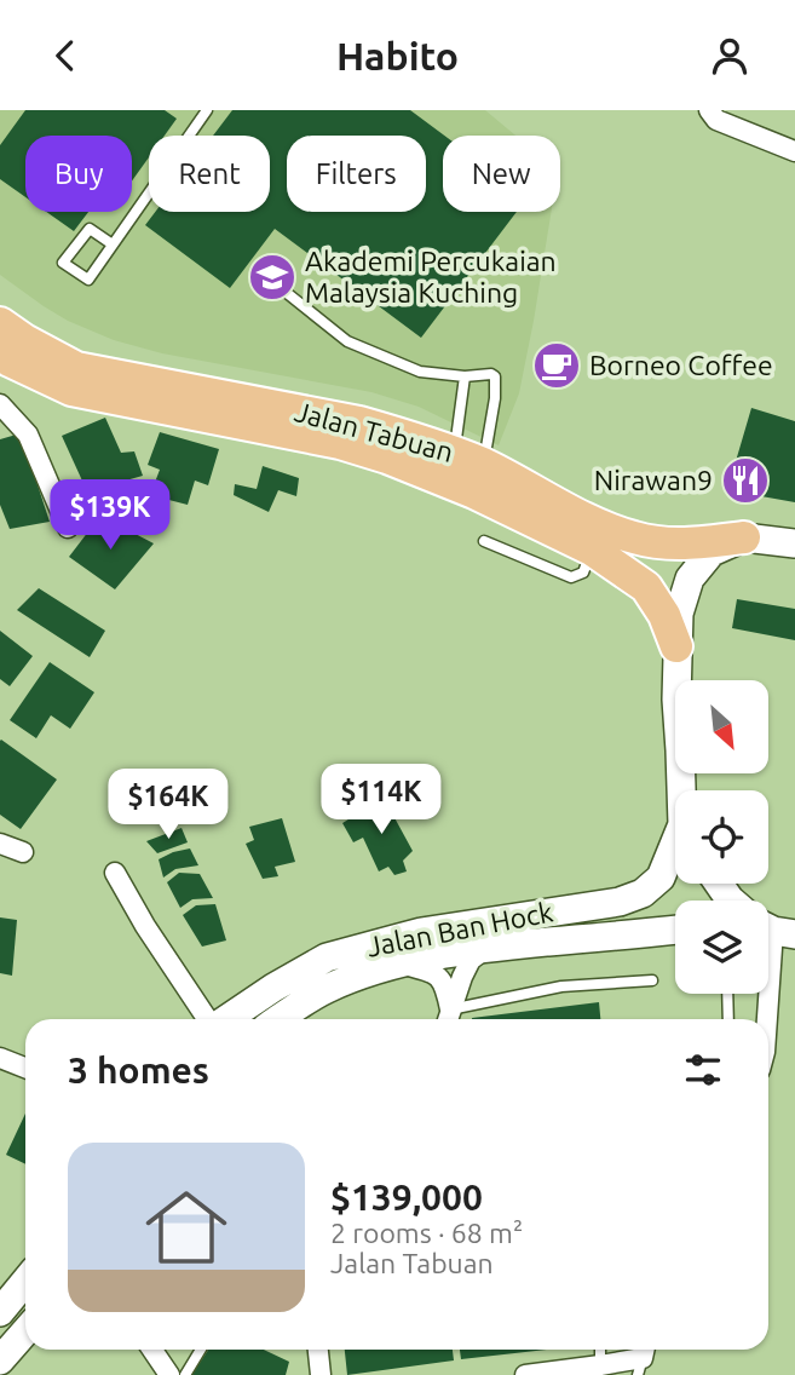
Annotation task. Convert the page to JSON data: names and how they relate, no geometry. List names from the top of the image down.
{
  "streets": {
    "main road": ["Jalan Tabuan", "Jalan Ban Hock"]
  },
  "places": {
    "school or university": ["Akademi Percukaian Malaysia Kuching"],
    "cafe": ["Borneo Coffee"],
    "restaurant": ["Nirawan9"]
  },
  "north": "bottom right",
  "page": {
    "header": "Habito",
    "chip": [
      "Buy",
      "Rent",
      "Filters",
      "New"
    ],
    "price": ["$139K", "$114K", "$164K"],
    "heading": "3 homes",
    "list": [
      {
        "name": "$139,000",
        "note": "2 rooms · 68 m² · Jalan Tabuan"
      }
    ]
  }
}
